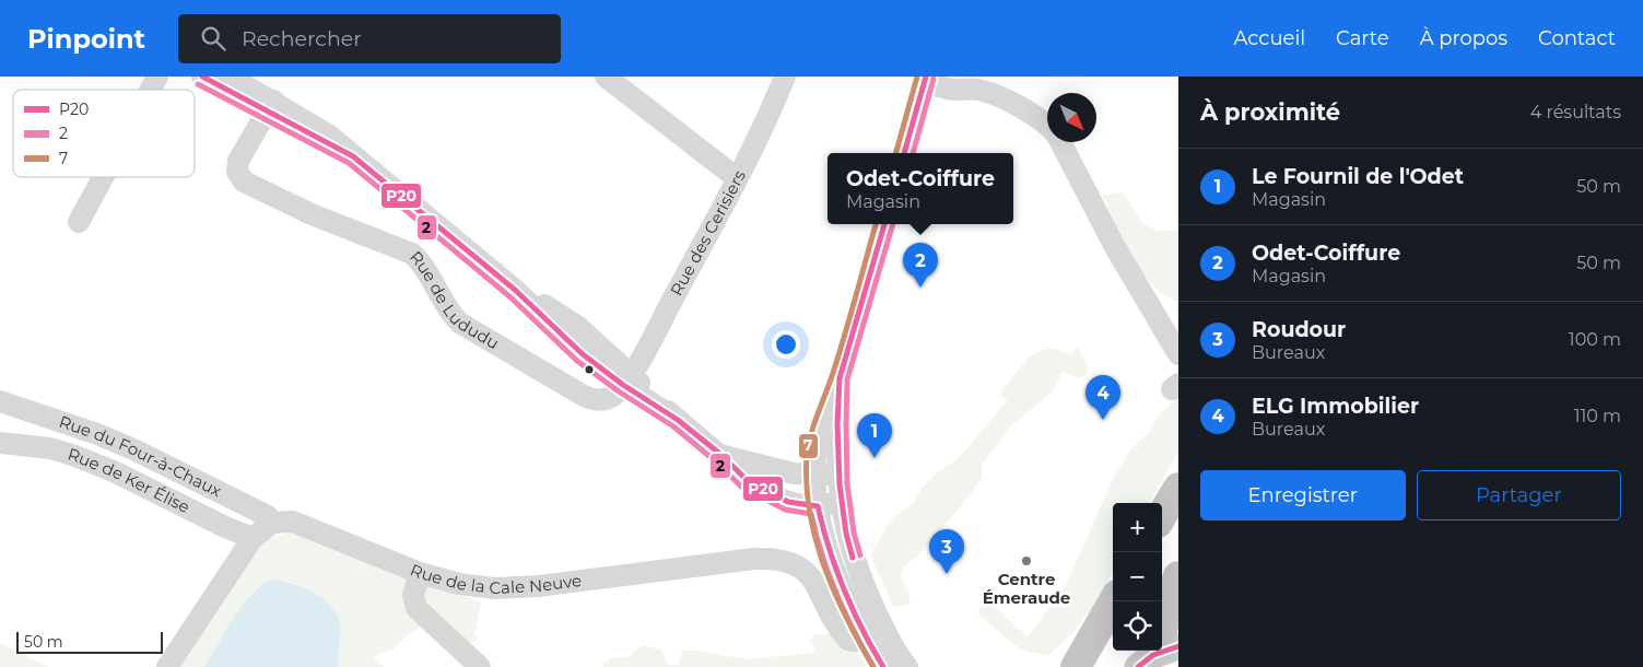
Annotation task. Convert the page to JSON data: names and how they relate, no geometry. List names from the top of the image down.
{
  "streets": {
    "street": [
      "Rue des Cerisiers",
      "Rue de Lududu",
      "Rue du Four-à-Chaux",
      "Rue de Ker Élise",
      "Rue de la Cale Neuve"
    ]
  },
  "crossings": [
    ["Rue des Cerisiers", "Rue de Lududu"],
    ["Rue du Four-à-Chaux", "Rue de la Cale Neuve"]
  ],
  "places": ["Centre Émeraude"],
  "lines": ["transit line P20", "transit line 7", "transit line 2"],
  "legend": ["P20", "2", "7"],
  "scale_bar": "50 m",
  "north": "bottom right",
  "page": {
    "header": "Pinpoint",
    "search": "Rechercher",
    "nav": [
      "Accueil",
      "Carte",
      "À propos",
      "Contact"
    ],
    "heading": ["À proximité", "4 résultats"],
    "list": [
      {
        "mark": "1",
        "name": "Le Fournil de l'Odet",
        "note": "Magasin",
        "value": "50 m"
      },
      {
        "mark": "2",
        "name": "Odet-Coiffure",
        "note": "Magasin",
        "value": "50 m"
      },
      {
        "mark": "3",
        "name": "Roudour",
        "note": "Bureaux",
        "value": "100 m"
      },
      {
        "mark": "4",
        "name": "ELG Immobilier",
        "note": "Bureaux",
        "value": "110 m"
      }
    ],
    "popup": ["Odet-Coiffure", "Magasin"],
    "pins": [
      "2",
      "4",
      "1",
      "3"
    ],
    "buttons": ["Enregistrer", "Partager"],
    "map_buttons": ["+", "−"],
    "scale": "50 m"
  }
}
